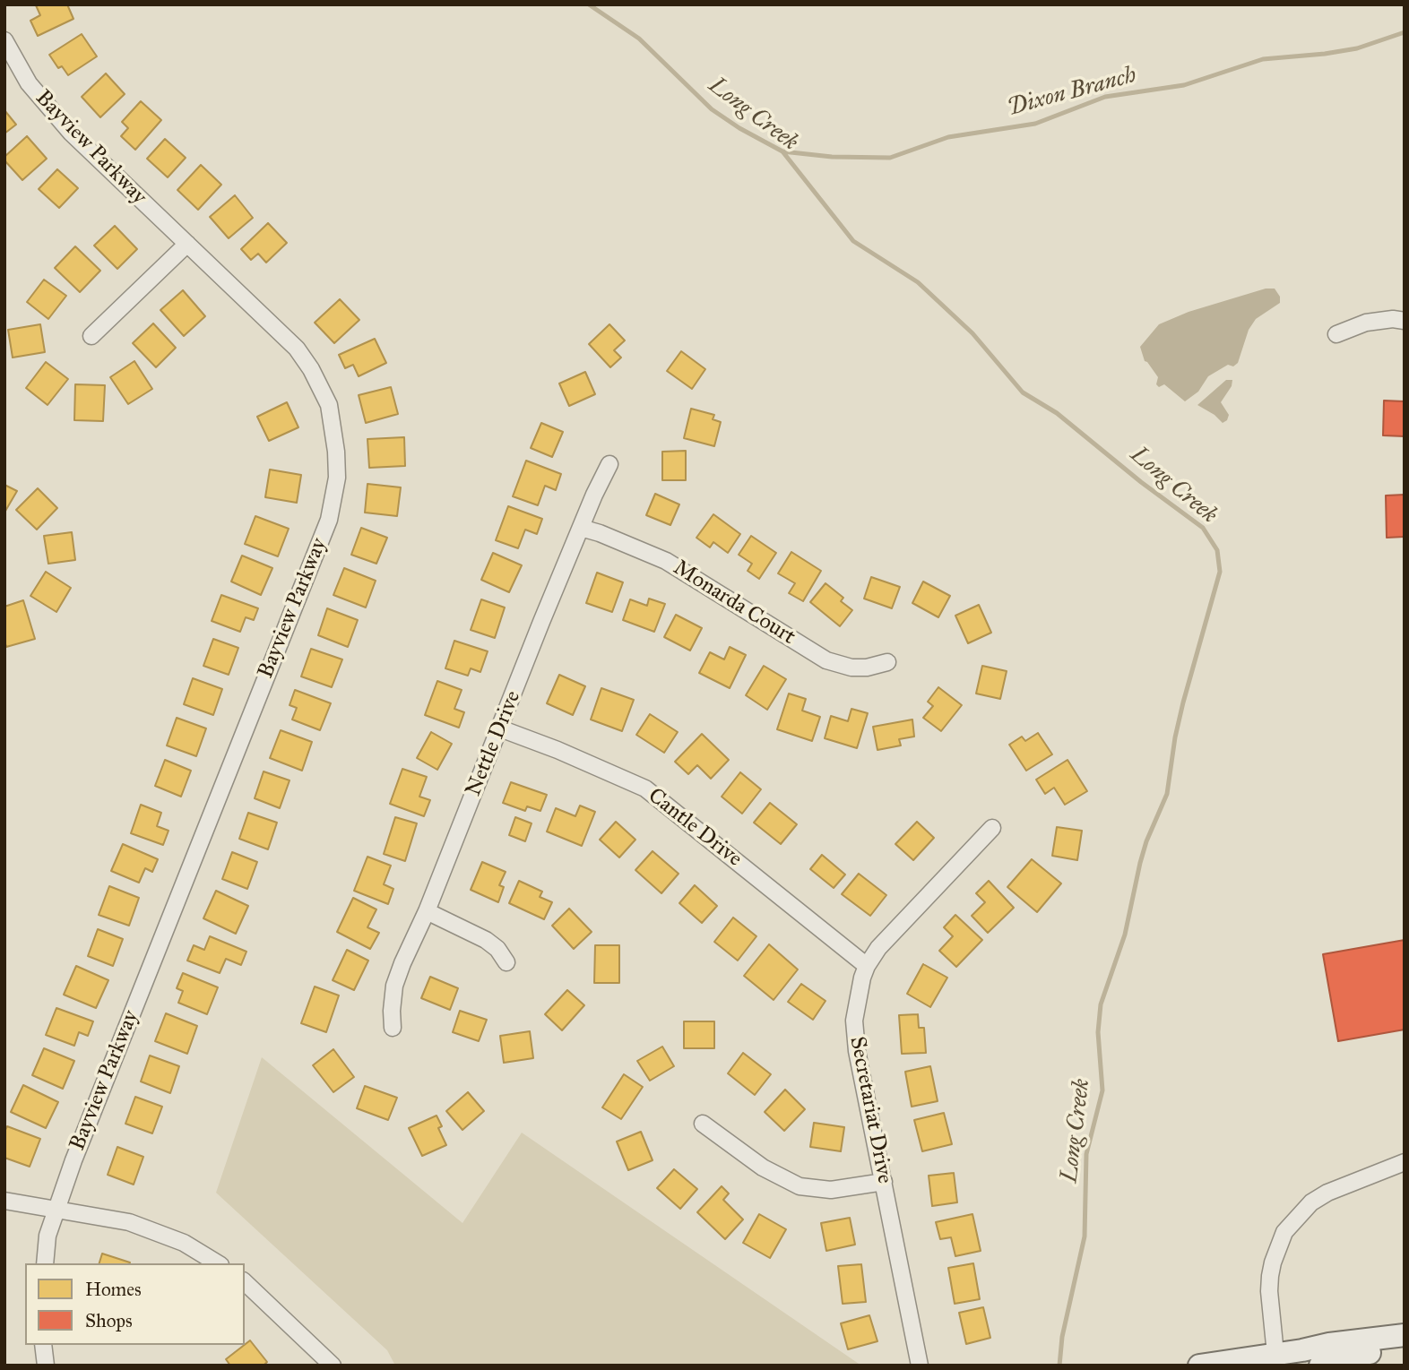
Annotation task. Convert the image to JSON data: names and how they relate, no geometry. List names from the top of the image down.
{
  "streets": {
    "street": [
      "Bayview Parkway",
      "Monarda Court",
      "Nettle Drive",
      "Cantle Drive",
      "Secretariat Drive"
    ]
  },
  "crossings": [
    ["Monarda Court", "Nettle Drive"],
    ["Nettle Drive", "Cantle Drive"],
    ["Cantle Drive", "Secretariat Drive"]
  ],
  "water": ["Dixon Branch", "Long Creek"],
  "legend": ["Homes", "Shops"]
}
